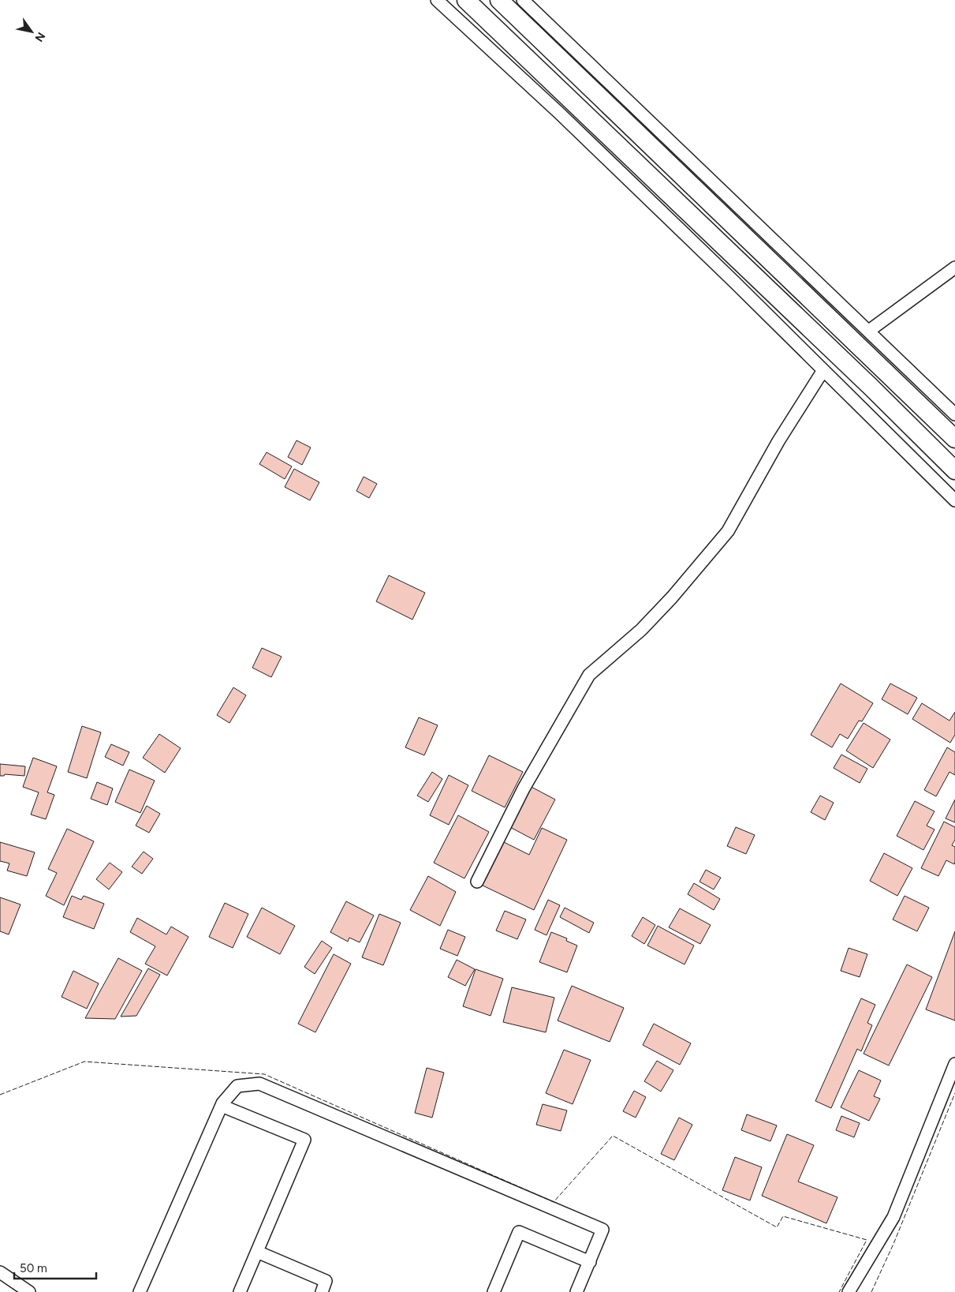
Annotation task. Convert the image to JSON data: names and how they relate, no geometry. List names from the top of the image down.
{
  "scale_bar": "50 m",
  "north": "bottom right"
}
